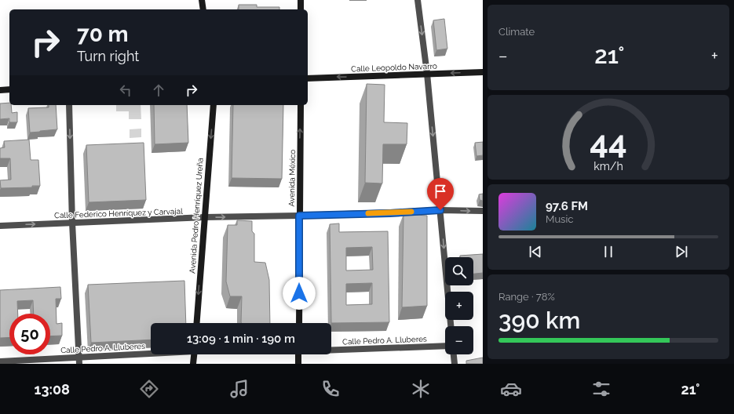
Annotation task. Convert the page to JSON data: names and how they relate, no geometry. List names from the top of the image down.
{
  "streets": {
    "main road": ["Calle Leopoldo Navarro", "Avenida México", "Avenida Pedro Henríquez Ureña"],
    "street": ["Calle Federico Henríquez y Carvajal", "Calle Pedro A. Lluberes"]
  },
  "crossings": [
    ["Avenida México", "Calle Federico Henríquez y Carvajal"],
    ["Calle Federico Henríquez y Carvajal", "Avenida Pedro Henríquez Ureña"]
  ],
  "one_way": [
    "Calle Leopoldo Navarro",
    "Avenida México",
    "Calle Federico Henríquez y Carvajal",
    "Avenida Pedro Henríquez Ureña"
  ],
  "page": {
    "tile": [
      "Climate",
      ["Range · 78%", "390 km"]
    ],
    "turn": ["70 m", "Turn right"],
    "heat": ["−", "21°", "+"],
    "song": ["97.6 FM", "Music"],
    "map_buttons": ["+", "−"],
    "limit": "50",
    "trip": "13:09 · 1 min · 190 m",
    "tabs": ["13:08", "21°"],
    "gauge": ["44", "km/h"]
  }
}
